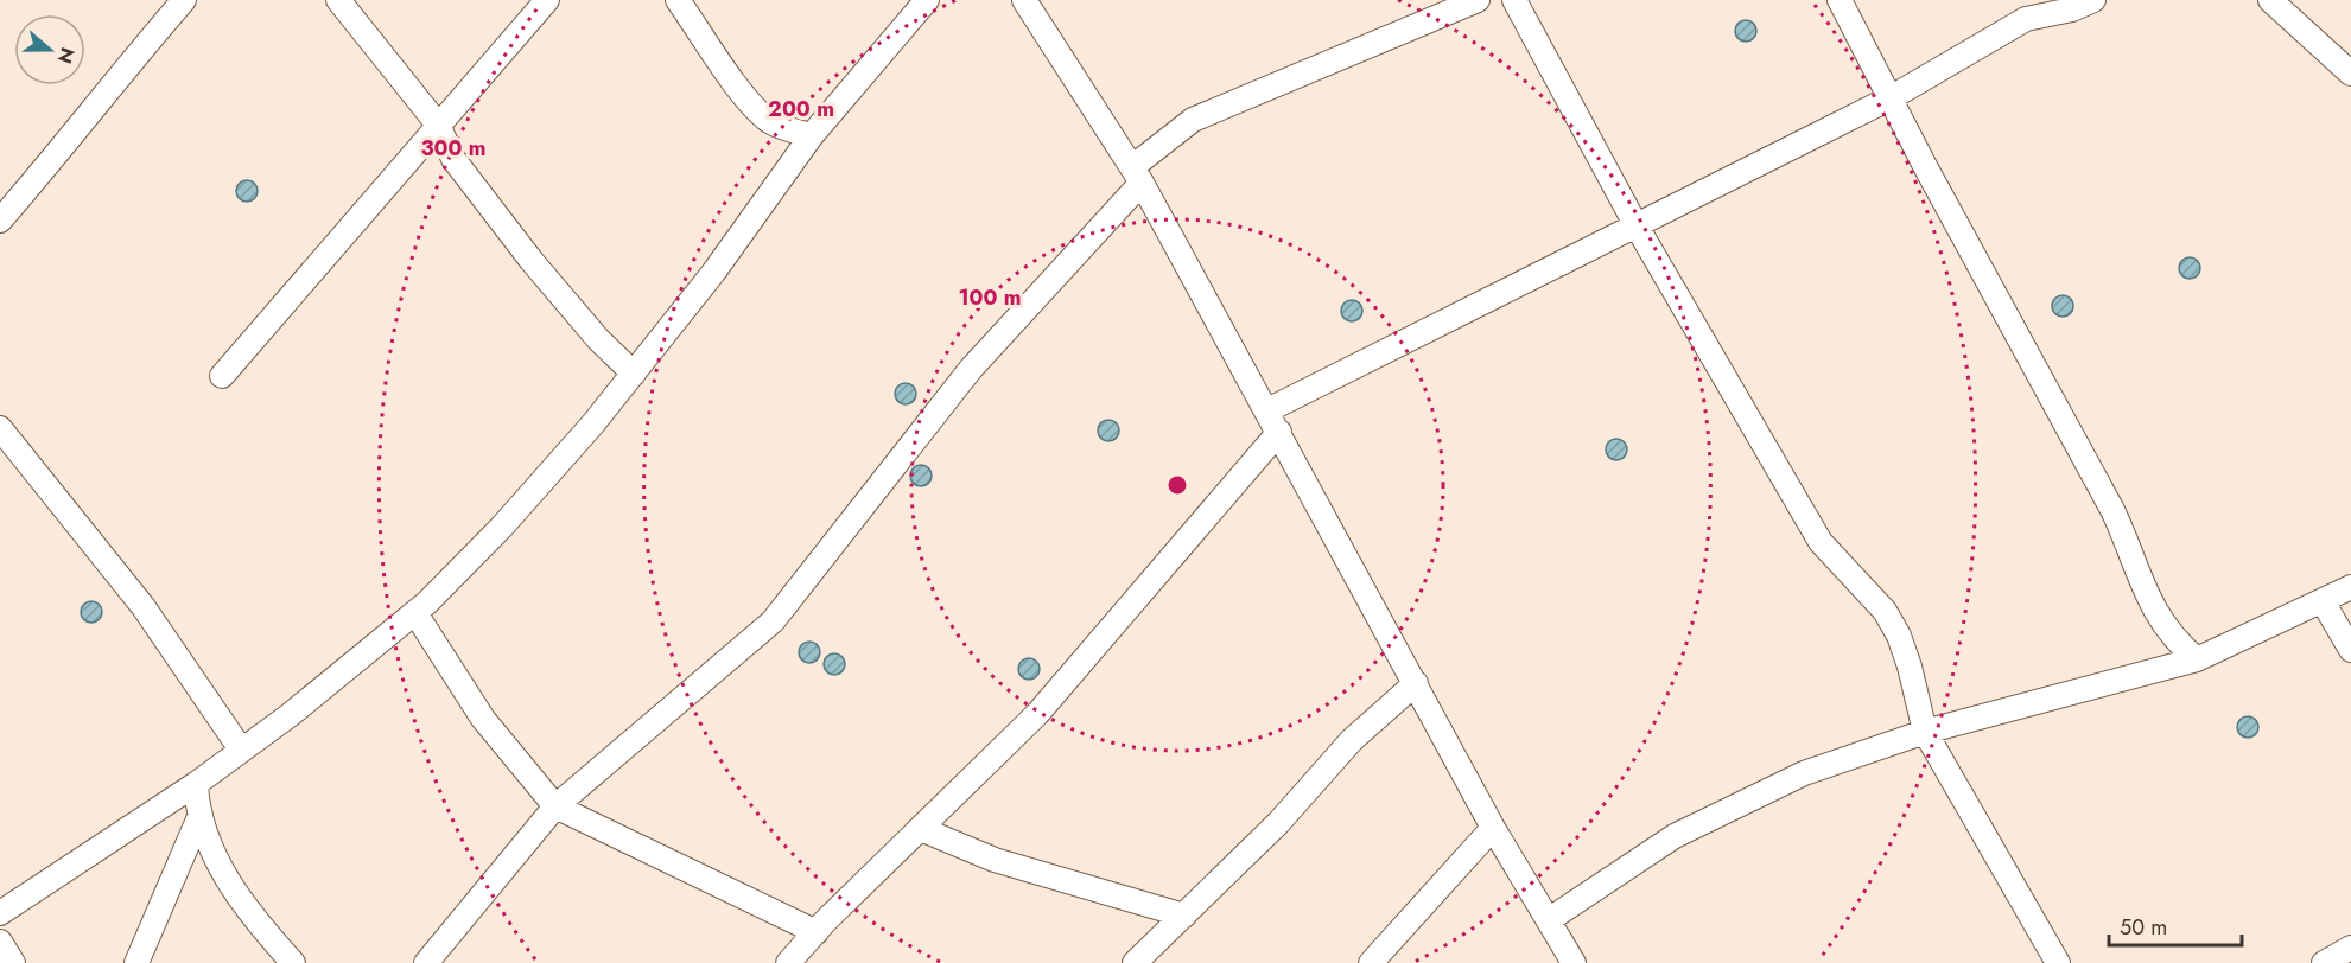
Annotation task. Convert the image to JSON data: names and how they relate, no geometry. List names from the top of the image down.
{
  "scale_bar": "50 m",
  "north": "right",
  "rings": ["200 m", "300 m", "100 m"]
}
